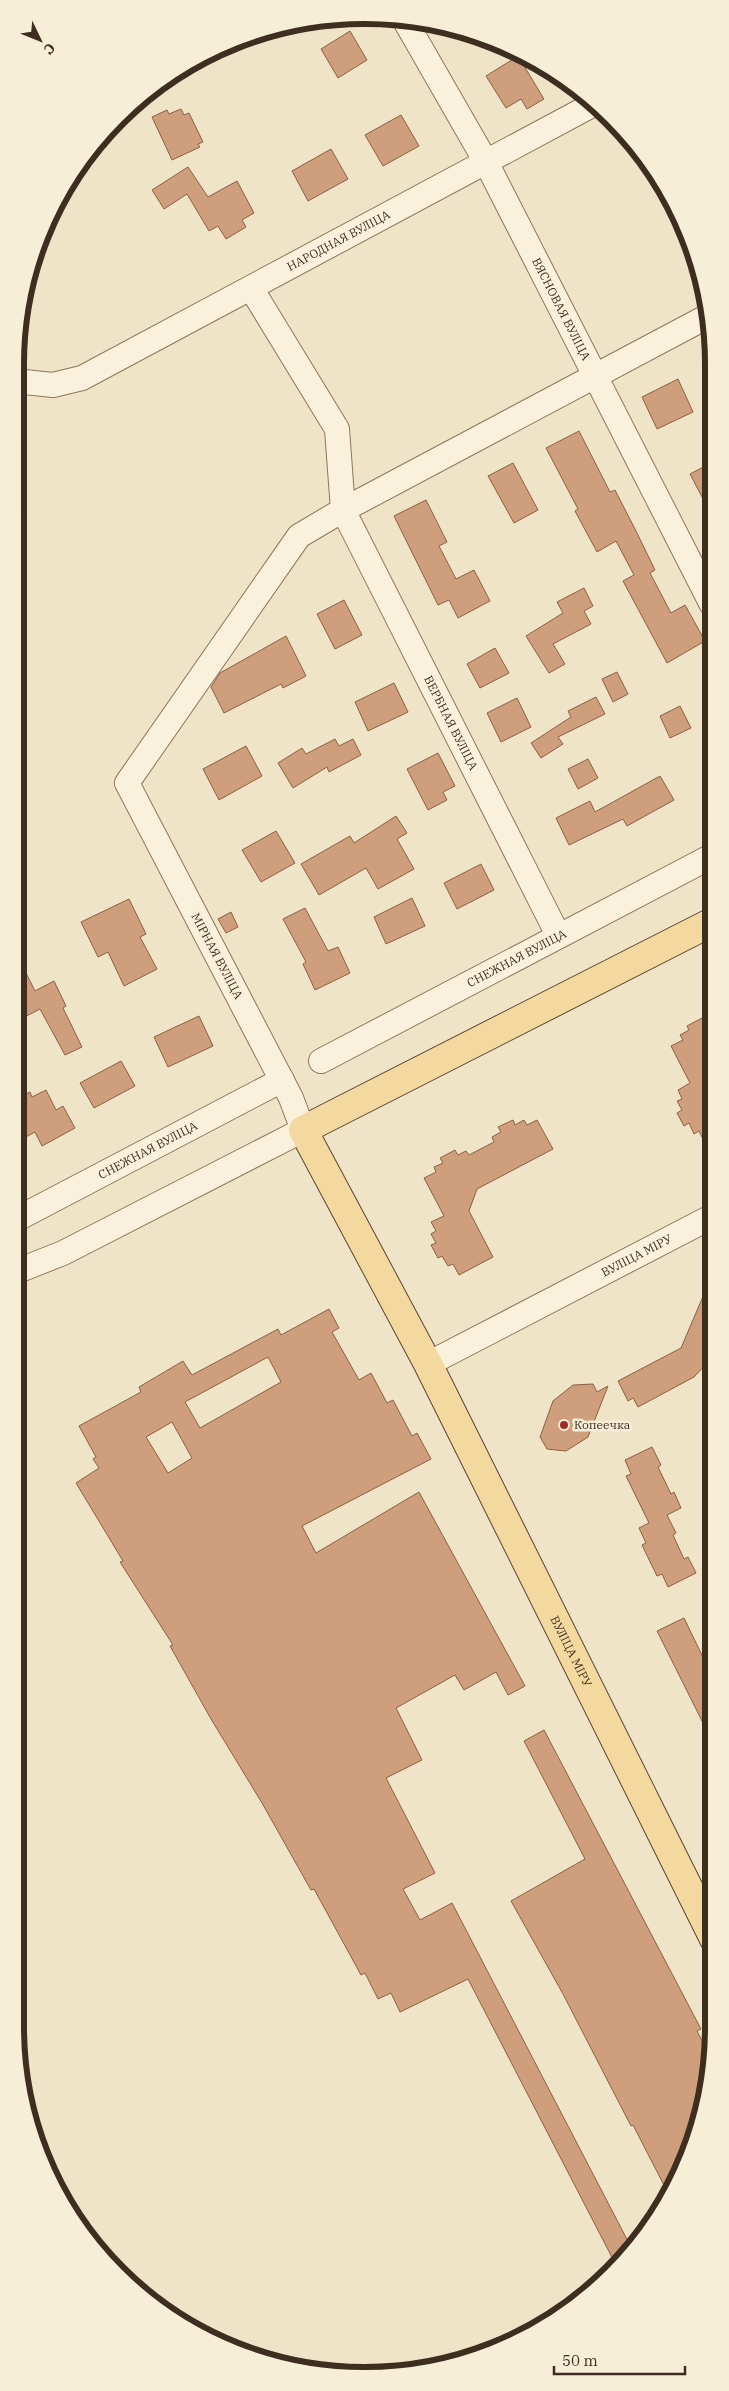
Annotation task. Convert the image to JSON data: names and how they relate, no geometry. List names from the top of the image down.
{
  "streets": {
    "main road": ["ВУЛІЦА МІРУ"],
    "street": [
      "НАРОДНАЯ ВУЛІЦА",
      "ВЯСНОВАЯ ВУЛІЦА",
      "ВЕРБНАЯ ВУЛІЦА",
      "МІРНАЯ ВУЛІЦА",
      "СНЕЖНАЯ ВУЛІЦА"
    ]
  },
  "crossings": [
    ["НАРОДНАЯ ВУЛІЦА", "ВЯСНОВАЯ ВУЛІЦА"],
    ["ВЕРБНАЯ ВУЛІЦА", "МІРНАЯ ВУЛІЦА"],
    ["ВЕРБНАЯ ВУЛІЦА", "СНЕЖНАЯ ВУЛІЦА"],
    ["МІРНАЯ ВУЛІЦА", "СНЕЖНАЯ ВУЛІЦА"],
    ["МІРНАЯ ВУЛІЦА", "ВУЛІЦА МІРУ"]
  ],
  "places": ["Копеечка"],
  "scale_bar": "50 m",
  "north": "bottom right"
}
